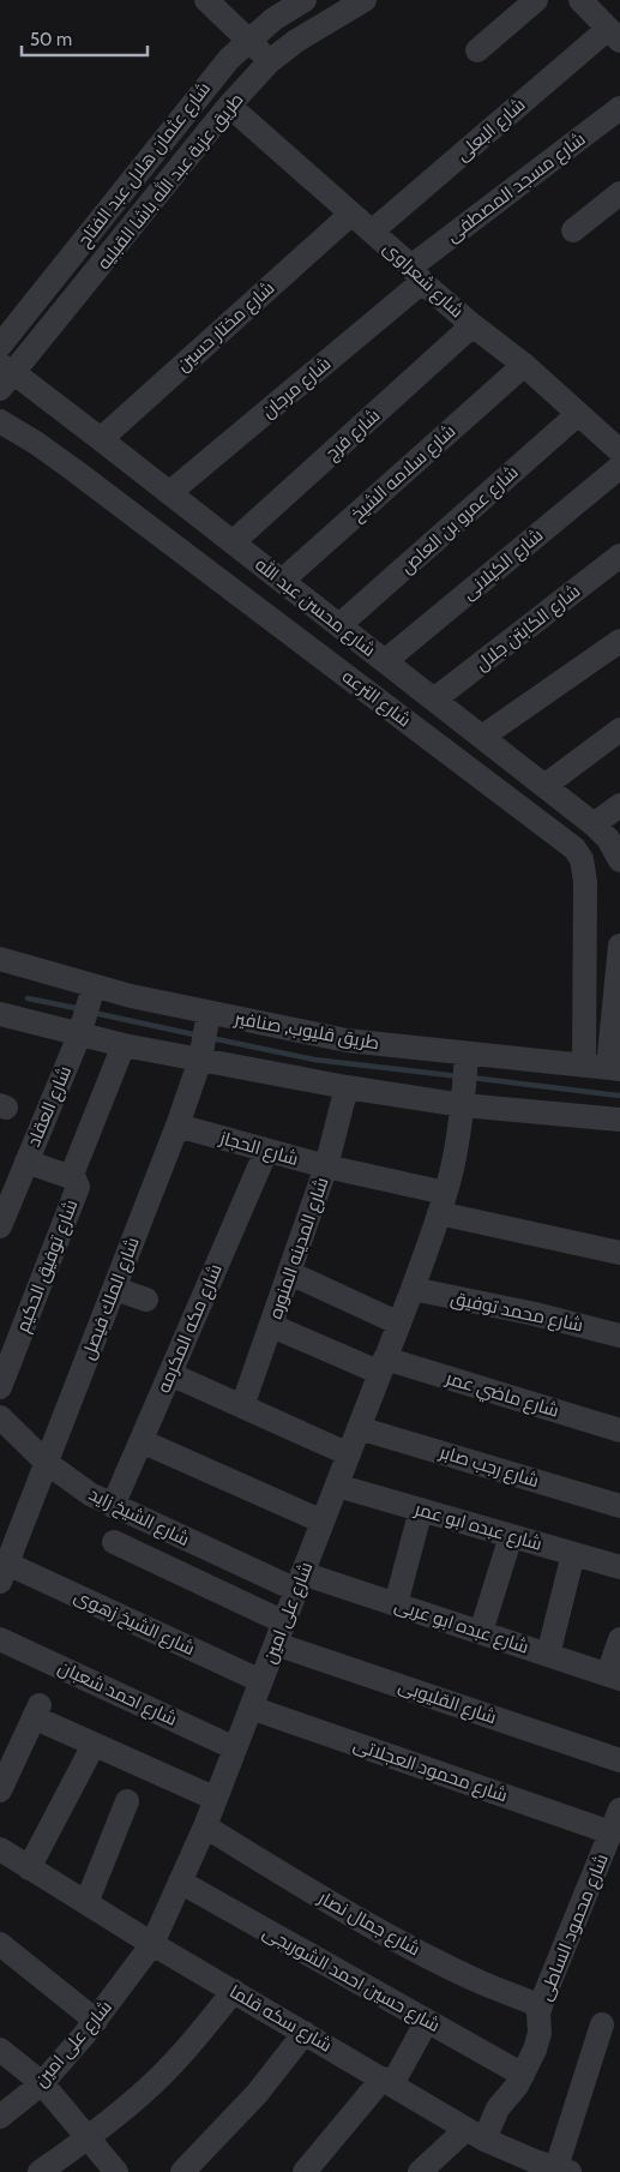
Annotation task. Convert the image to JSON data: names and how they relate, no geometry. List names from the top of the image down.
{
  "streets": {
    "street": [
      "شارع البعلى",
      "شارع عثمان هلال عبد الفتاح",
      "طريق عزبة عبد الله باشا القبليه",
      "شارع مسجد المصطفى",
      "شارع شعراوى",
      "شارع مختار حسين",
      "شارع مرجان",
      "شارع فرج",
      "شارع سلامه الشيخ",
      "شارع عمرو بن العاص",
      "شارع الكيلانى",
      "شارع محسن عبد الله",
      "شارع الكابتن جلال",
      "شارع الترعه",
      "طريق قليوب, صنافير",
      "شارع العقاد",
      "شارع الحجاز",
      "شارع المدينه المنوره",
      "شارع توفيق الحكيم",
      "شارع الملك فيصل",
      "شارع محمد توفيق",
      "شارع مكه المكرمه",
      "شارع ماضي عمر",
      "شارع رجب صابر",
      "شارع الشيخ زايد",
      "شارع عبده ابو عمر",
      "شارع على امين",
      "شارع الشيخ زهوى",
      "شارع عبده ابو عربى",
      "شارع احمد شعبان",
      "شارع القليوبى",
      "شارع محمود العجلاتى",
      "شارع جمال نصار",
      "شارع محمود الساطى",
      "شارع حسين احمد الشوربجى",
      "شارع سكه قلما"
    ]
  },
  "crossings": [
    ["شارع البعلى", "شارع شعراوى"],
    ["طريق عزبة عبد الله باشا القبليه", "شارع شعراوى"],
    ["طريق عزبة عبد الله باشا القبليه", "شارع محسن عبد الله"],
    ["شارع مسجد المصطفى", "شارع شعراوى"],
    ["شارع مسجد المصطفى", "شارع مرجان"],
    ["شارع شعراوى", "شارع مختار حسين"],
    ["شارع شعراوى", "شارع مرجان"],
    ["شارع شعراوى", "شارع فرج"],
    ["شارع شعراوى", "شارع سلامه الشيخ"],
    ["شارع شعراوى", "شارع عمرو بن العاص"],
    ["شارع مختار حسين", "شارع محسن عبد الله"],
    ["شارع مرجان", "شارع محسن عبد الله"],
    ["شارع فرج", "شارع محسن عبد الله"],
    ["شارع سلامه الشيخ", "شارع محسن عبد الله"],
    ["شارع عمرو بن العاص", "شارع محسن عبد الله"],
    ["شارع الكيلانى", "شارع محسن عبد الله"],
    ["شارع محسن عبد الله", "شارع الكابتن جلال"],
    ["شارع الترعه", "طريق قليوب, صنافير"],
    ["طريق قليوب, صنافير", "شارع العقاد"],
    ["طريق قليوب, صنافير", "شارع الملك فيصل"],
    ["طريق قليوب, صنافير", "شارع على امين"],
    ["شارع الحجاز", "شارع المدينه المنوره"],
    ["شارع الحجاز", "شارع الملك فيصل"],
    ["شارع الحجاز", "شارع مكه المكرمه"],
    ["شارع الحجاز", "شارع على امين"],
    ["شارع المدينه المنوره", "شارع ماضي عمر"],
    ["شارع الملك فيصل", "شارع الشيخ زايد"],
    ["شارع الملك فيصل", "شارع الشيخ زهوى"],
    ["شارع محمد توفيق", "شارع على امين"],
    ["شارع مكه المكرمه", "شارع الشيخ زايد"],
    ["شارع ماضي عمر", "شارع على امين"],
    ["شارع رجب صابر", "شارع على امين"],
    ["شارع الشيخ زايد", "شارع على امين"],
    ["شارع الشيخ زايد", "شارع عبده ابو عربى"],
    ["شارع عبده ابو عمر", "شارع على امين"],
    ["شارع على امين", "شارع الشيخ زهوى"],
    ["شارع على امين", "شارع عبده ابو عربى"],
    ["شارع على امين", "شارع احمد شعبان"],
    ["شارع على امين", "شارع القليوبى"],
    ["شارع على امين", "شارع محمود العجلاتى"],
    ["شارع على امين", "شارع جمال نصار"],
    ["شارع على امين", "شارع حسين احمد الشوربجى"],
    ["شارع على امين", "شارع سكه قلما"],
    ["شارع محمود العجلاتى", "شارع محمود الساطى"],
    ["شارع جمال نصار", "شارع محمود الساطى"],
    ["شارع محمود الساطى", "شارع حسين احمد الشوربجى"],
    ["شارع محمود الساطى", "شارع سكه قلما"]
  ],
  "scale_bar": "50 m"
}
